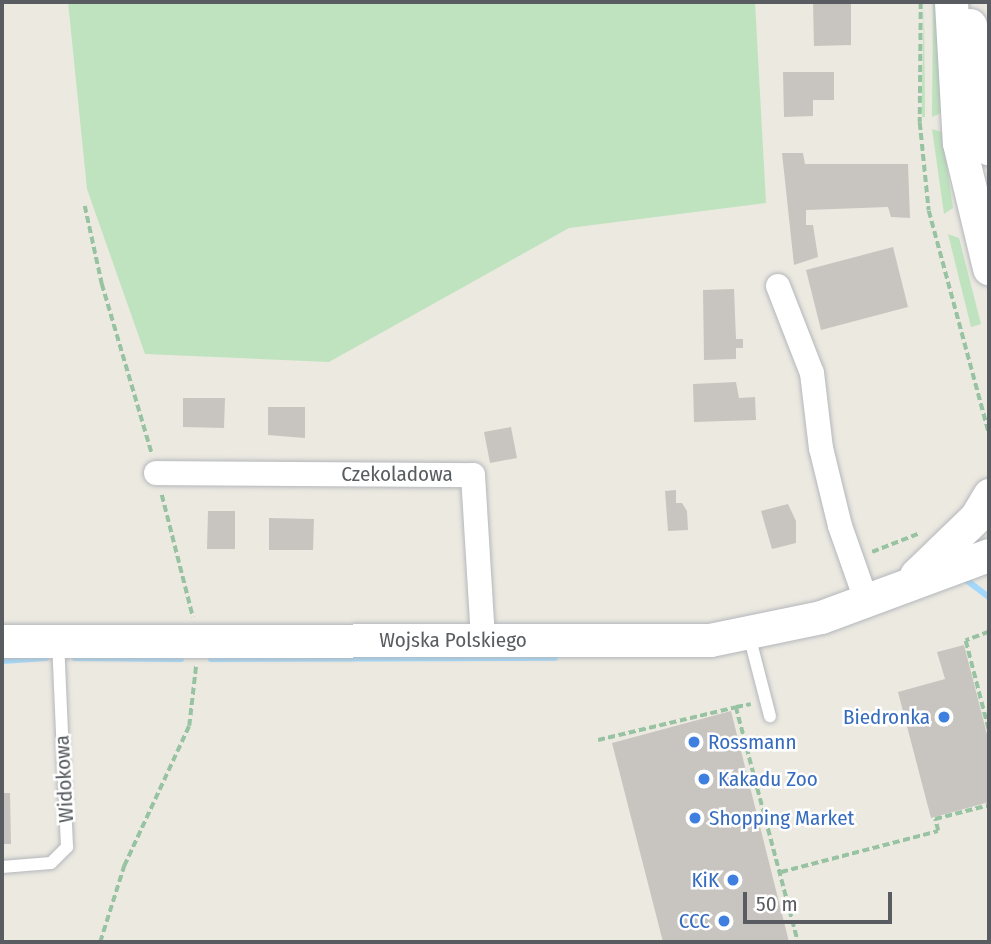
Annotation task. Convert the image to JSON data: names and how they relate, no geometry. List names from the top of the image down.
{
  "streets": {
    "street": ["Czekoladowa", "Wojska Polskiego"],
    "lane": ["Widokowa"]
  },
  "crossings": [
    ["Czekoladowa", "Wojska Polskiego"],
    ["Wojska Polskiego", "Widokowa"]
  ],
  "places": [
    "Biedronka",
    "Rossmann",
    "Kakadu Zoo",
    "Shopping Market",
    "KiK",
    "CCC"
  ],
  "scale_bar": "50 m"
}
